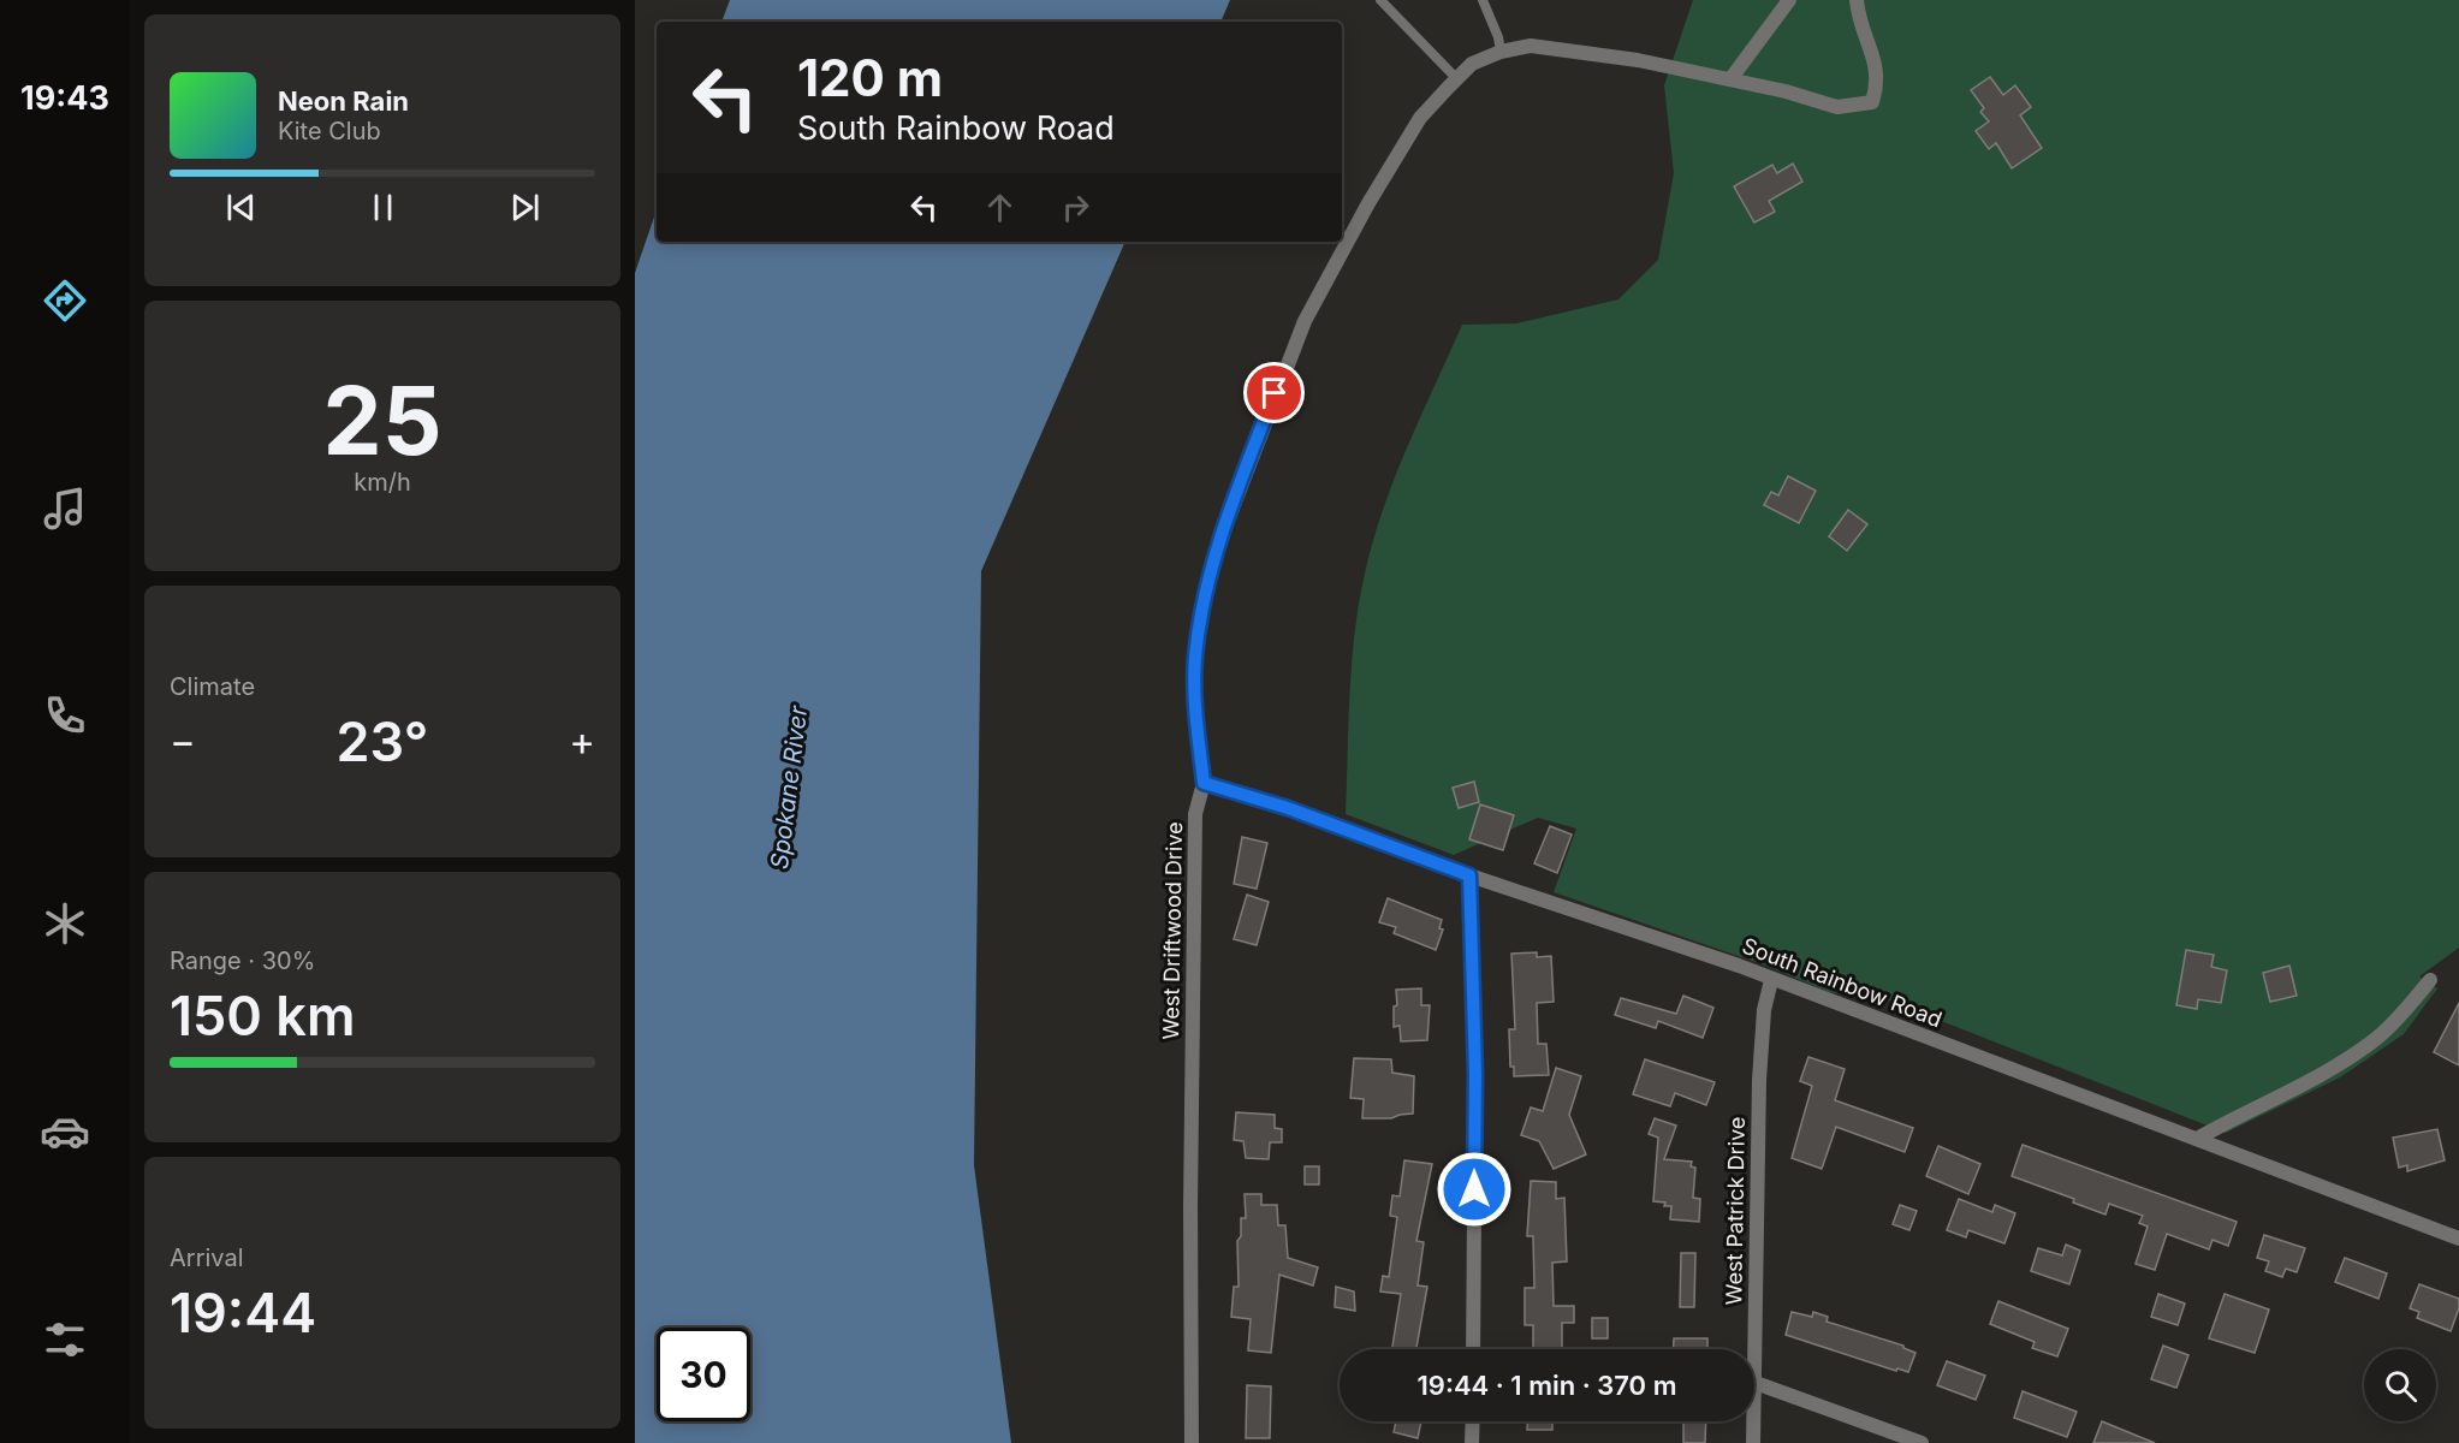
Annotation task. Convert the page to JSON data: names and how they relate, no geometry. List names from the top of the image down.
{
  "streets": {
    "street": ["West Driftwood Drive", "South Rainbow Road", "West Patrick Drive"]
  },
  "crossings": [
    ["West Driftwood Drive", "South Rainbow Road"],
    ["South Rainbow Road", "West Patrick Drive"]
  ],
  "water": ["Spokane River"],
  "page": {
    "tabs": "19:43",
    "turn": ["120 m", "South Rainbow Road"],
    "song": ["Neon Rain", "Kite Club"],
    "tile": [
      ["25", "km/h"],
      "Climate",
      ["Range · 30%", "150 km"],
      ["Arrival", "19:44"]
    ],
    "heat": ["−", "23°", "+"],
    "limit": "30",
    "trip": "19:44 · 1 min · 370 m"
  }
}
